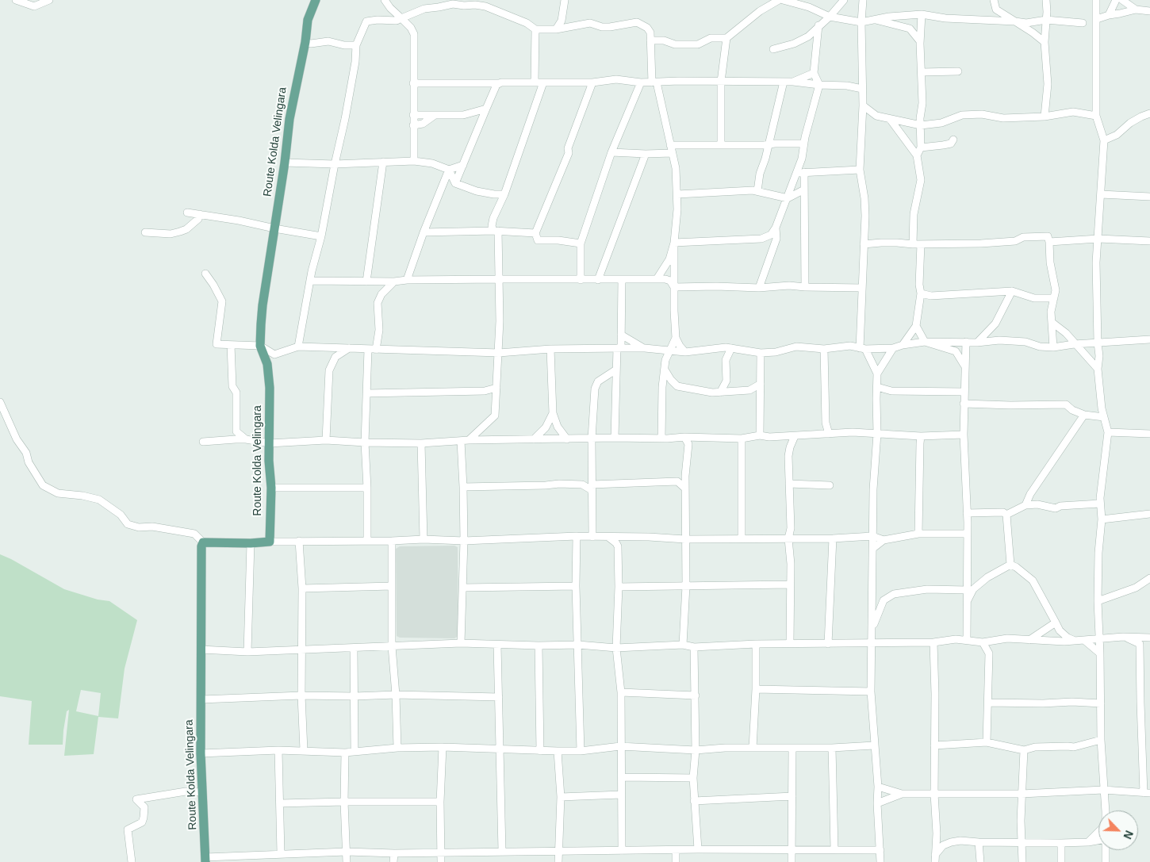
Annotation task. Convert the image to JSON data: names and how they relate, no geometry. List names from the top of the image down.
{
  "streets": {
    "main road": ["Route Kolda Velingara"]
  },
  "north": "bottom right"
}
